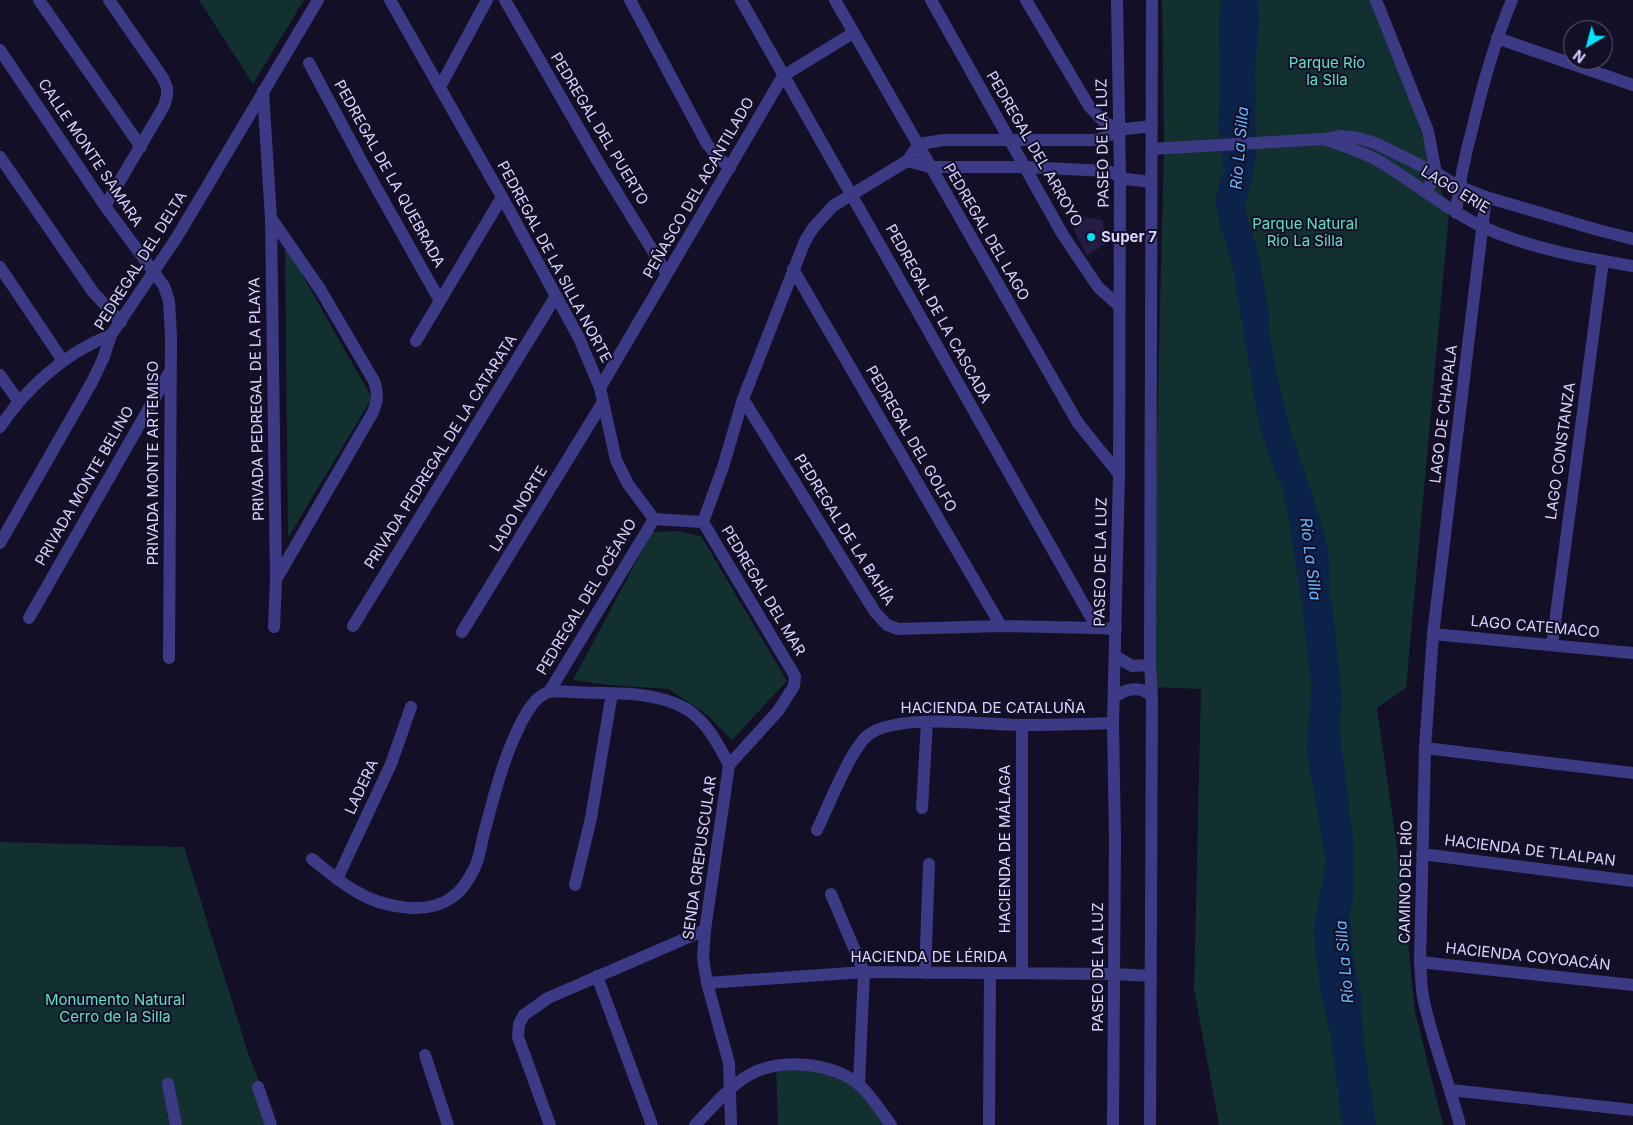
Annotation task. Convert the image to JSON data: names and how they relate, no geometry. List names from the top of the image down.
{
  "streets": {
    "street": [
      "PEDREGAL DEL PUERTO",
      "PASEO DE LA LUZ",
      "PEDREGAL DEL ARROYO",
      "CALLE MONTE SAMARA",
      "PEDREGAL DE LA QUEBRADA",
      "PEÑASCO DEL ACANTILADO",
      "LAGO ERIE",
      "PEDREGAL DEL LAGO",
      "PEDREGAL DEL DELTA",
      "PEDREGAL DE LA SILLA NORTE",
      "PEDREGAL DE LA CASCADA",
      "PRIVADA PEDREGAL DE LA PLAYA",
      "LAGO DE CHAPALA",
      "PEDREGAL DEL GOLFO",
      "LAGO CONSTANZA",
      "PRIVADA PEDREGAL DE LA CATARATA",
      "PRIVADA MONTE ARTEMISO",
      "PRIVADA MONTE BELINO",
      "LADO NORTE",
      "PEDREGAL DE LA BAHÍA",
      "PEDREGAL DEL MAR",
      "PEDREGAL DEL OCÉANO",
      "LAGO CATEMACO",
      "HACIENDA DE CATALUÑA",
      "LADERA",
      "HACIENDA DE MÁLAGA",
      "HACIENDA DE TLALPAN",
      "SENDA CREPUSCULAR",
      "CAMINO DEL RÍO",
      "HACIENDA DE LÉRIDA",
      "HACIENDA COYOACÁN"
    ]
  },
  "crossings": [
    ["PEDREGAL DEL PUERTO", "PEÑASCO DEL ACANTILADO"],
    ["PASEO DE LA LUZ", "PEDREGAL DEL ARROYO"],
    ["PASEO DE LA LUZ", "PEDREGAL DEL LAGO"],
    ["PASEO DE LA LUZ", "HACIENDA DE CATALUÑA"],
    ["PASEO DE LA LUZ", "HACIENDA DE LÉRIDA"],
    ["CALLE MONTE SAMARA", "PEDREGAL DEL DELTA"],
    ["CALLE MONTE SAMARA", "PRIVADA MONTE ARTEMISO"],
    ["PEDREGAL DE LA QUEBRADA", "PEDREGAL DE LA SILLA NORTE"],
    ["PEÑASCO DEL ACANTILADO", "PEDREGAL DEL LAGO"],
    ["PEÑASCO DEL ACANTILADO", "PEDREGAL DE LA SILLA NORTE"],
    ["PEÑASCO DEL ACANTILADO", "PEDREGAL DE LA CASCADA"],
    ["LAGO ERIE", "LAGO DE CHAPALA"],
    ["LAGO ERIE", "LAGO CONSTANZA"],
    ["PEDREGAL DEL DELTA", "PRIVADA PEDREGAL DE LA PLAYA"],
    ["PEDREGAL DEL DELTA", "PRIVADA MONTE ARTEMISO"],
    ["PEDREGAL DE LA SILLA NORTE", "PRIVADA PEDREGAL DE LA CATARATA"],
    ["PEDREGAL DE LA SILLA NORTE", "LADO NORTE"],
    ["PEDREGAL DE LA SILLA NORTE", "PEDREGAL DEL OCÉANO"],
    ["PEDREGAL DE LA CASCADA", "PEDREGAL DE LA BAHÍA"],
    ["LAGO DE CHAPALA", "LAGO CATEMACO"],
    ["LAGO DE CHAPALA", "CAMINO DEL RÍO"],
    ["PEDREGAL DEL GOLFO", "PEDREGAL DE LA BAHÍA"],
    ["LAGO CONSTANZA", "LAGO CATEMACO"],
    ["PRIVADA MONTE ARTEMISO", "PRIVADA MONTE BELINO"],
    ["PEDREGAL DEL MAR", "SENDA CREPUSCULAR"],
    ["PEDREGAL DEL OCÉANO", "LADERA"],
    ["PEDREGAL DEL OCÉANO", "SENDA CREPUSCULAR"],
    ["LAGO CATEMACO", "CAMINO DEL RÍO"],
    ["HACIENDA DE CATALUÑA", "HACIENDA DE MÁLAGA"],
    ["HACIENDA DE MÁLAGA", "HACIENDA DE LÉRIDA"],
    ["HACIENDA DE TLALPAN", "CAMINO DEL RÍO"],
    ["SENDA CREPUSCULAR", "HACIENDA DE LÉRIDA"],
    ["CAMINO DEL RÍO", "HACIENDA COYOACÁN"]
  ],
  "water": ["Río La Silla"],
  "parks": ["Parque Río la Slla", "Parque Natural Rio La Silla", "Monumento Natural Cerro de la Silla"],
  "places": ["Super 7"],
  "north": "bottom left"
}
